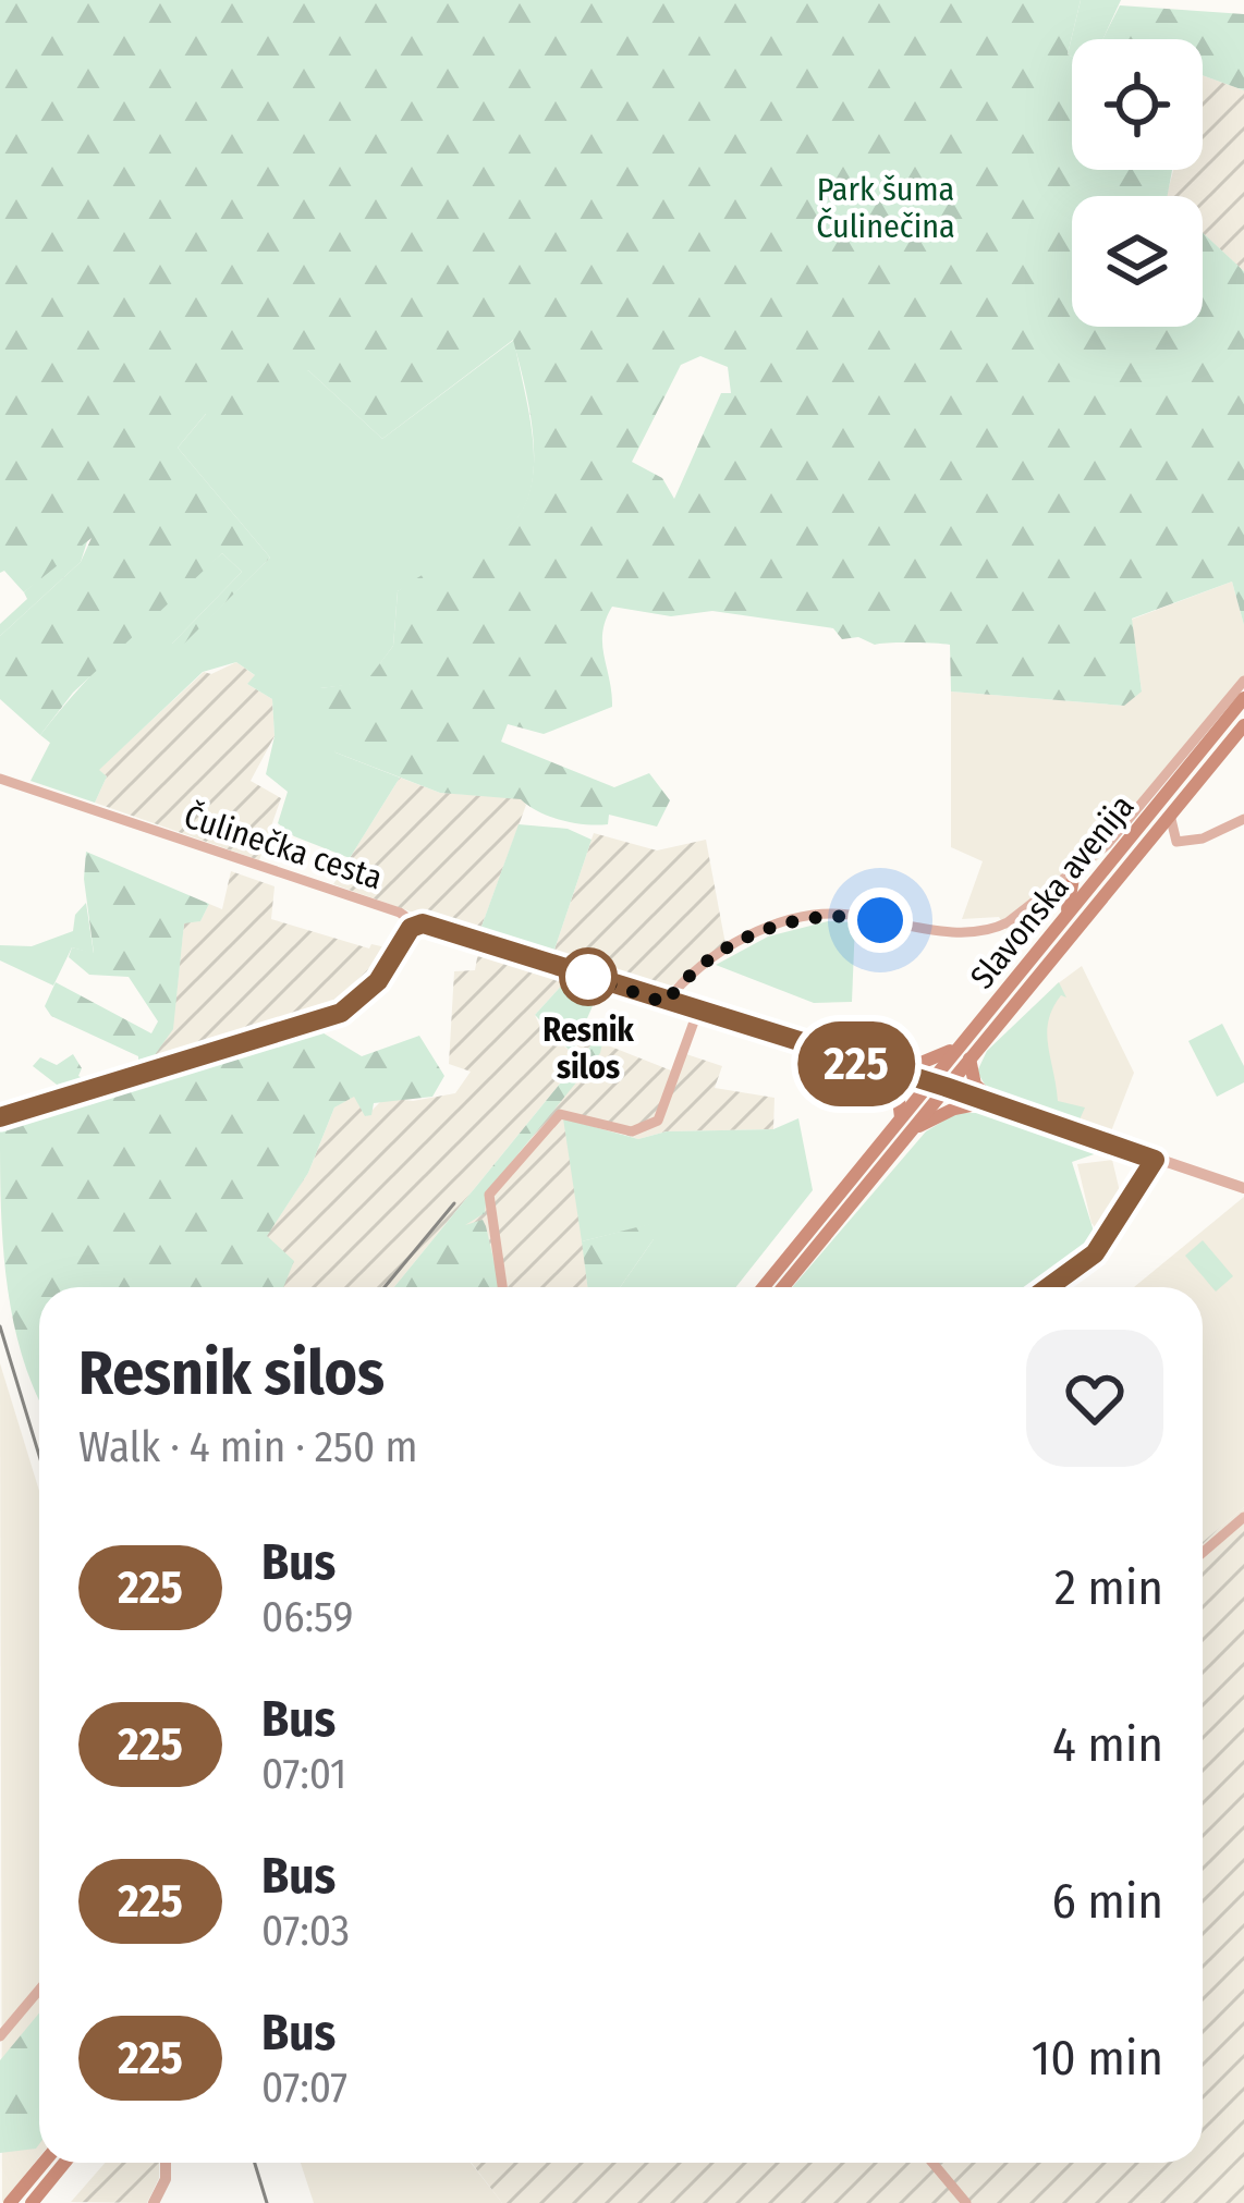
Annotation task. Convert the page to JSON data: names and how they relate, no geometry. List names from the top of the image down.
{
  "streets": {
    "main road": ["Slavonska avenija"],
    "street": ["Čulinečka cesta"]
  },
  "crossings": [
    ["Čulinečka cesta", "Slavonska avenija"]
  ],
  "parks": ["Park šuma Čulinečina"],
  "places": ["Resnik silos"],
  "lines": ["bus line 225"],
  "page": {
    "on_map": "225",
    "heading": ["Resnik silos", "Walk · 4 min · 250 m"],
    "list": [
      {
        "mark": "225",
        "name": "Bus",
        "note": "06:59",
        "value": "2 min"
      },
      {
        "mark": "225",
        "name": "Bus",
        "note": "07:01",
        "value": "4 min"
      },
      {
        "mark": "225",
        "name": "Bus",
        "note": "07:03",
        "value": "6 min"
      },
      {
        "mark": "225",
        "name": "Bus",
        "note": "07:07",
        "value": "10 min"
      }
    ]
  }
}
